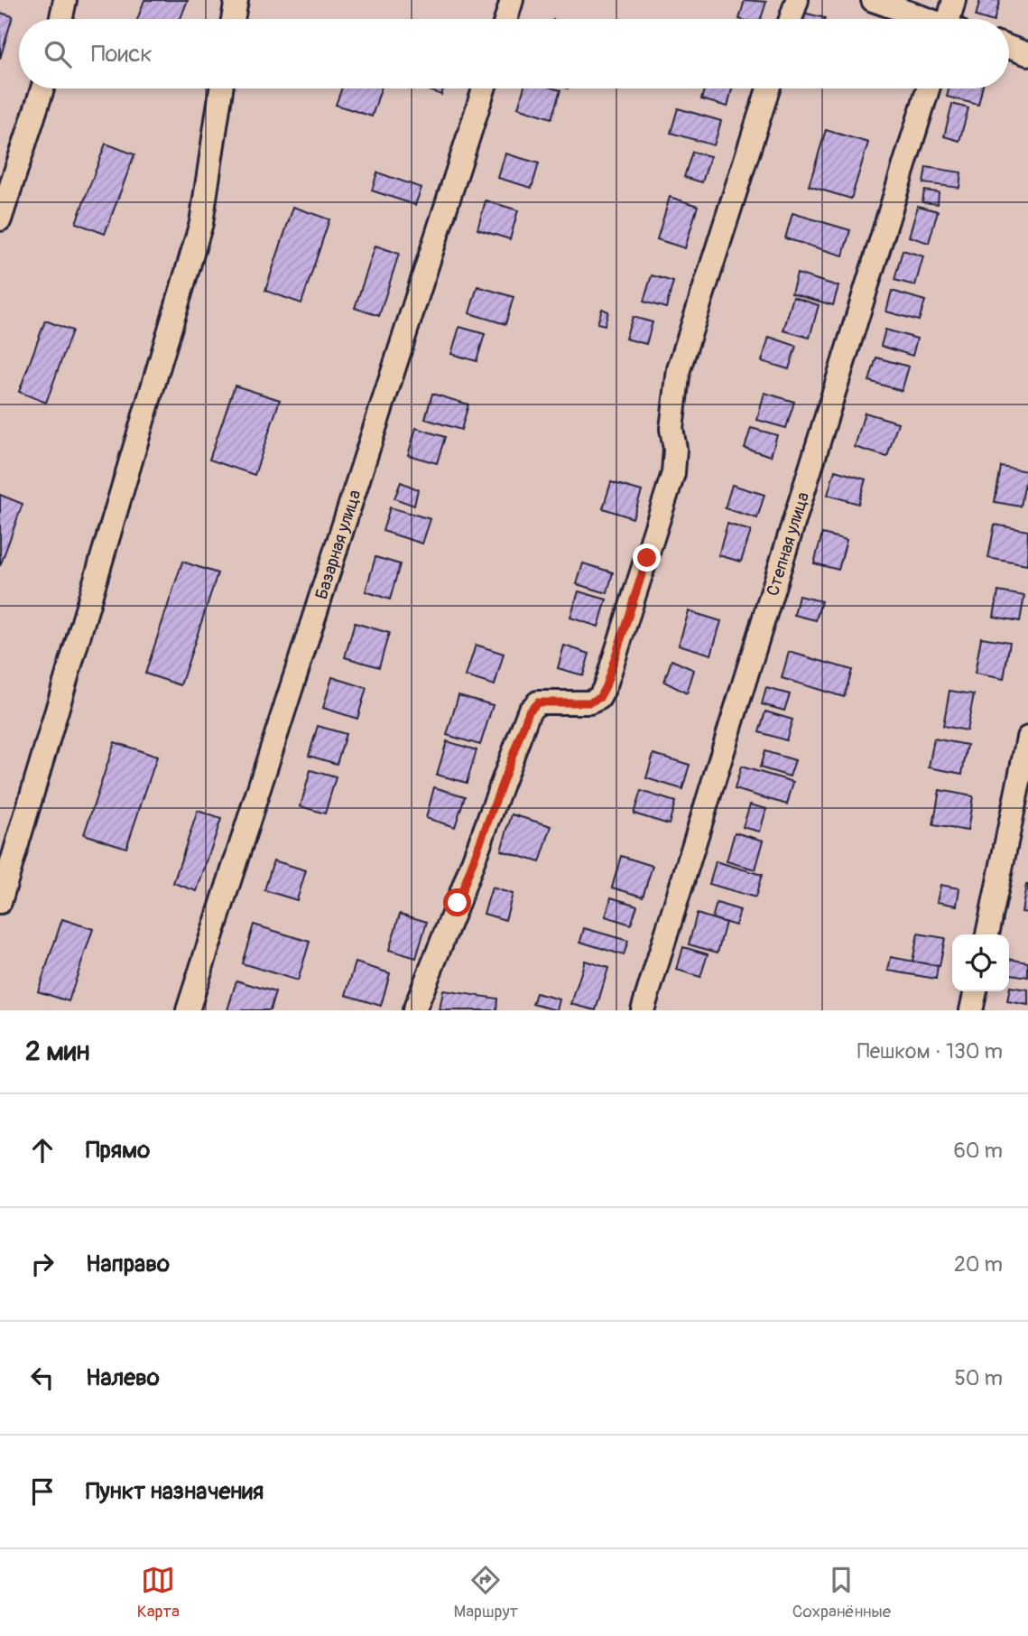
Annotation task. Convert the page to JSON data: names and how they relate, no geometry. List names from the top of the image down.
{
  "streets": {
    "street": ["Базарная улица", "Степная улица"]
  },
  "page": {
    "search": "Поиск",
    "heading": ["2 мин", "Пешком · 130 m"],
    "list": [
      ["Прямо", "60 m"],
      ["Направо", "20 m"],
      ["Налево", "50 m"],
      "Пункт назначения"
    ],
    "nav": ["Карта", "Маршрут", "Сохранённые"]
  }
}
